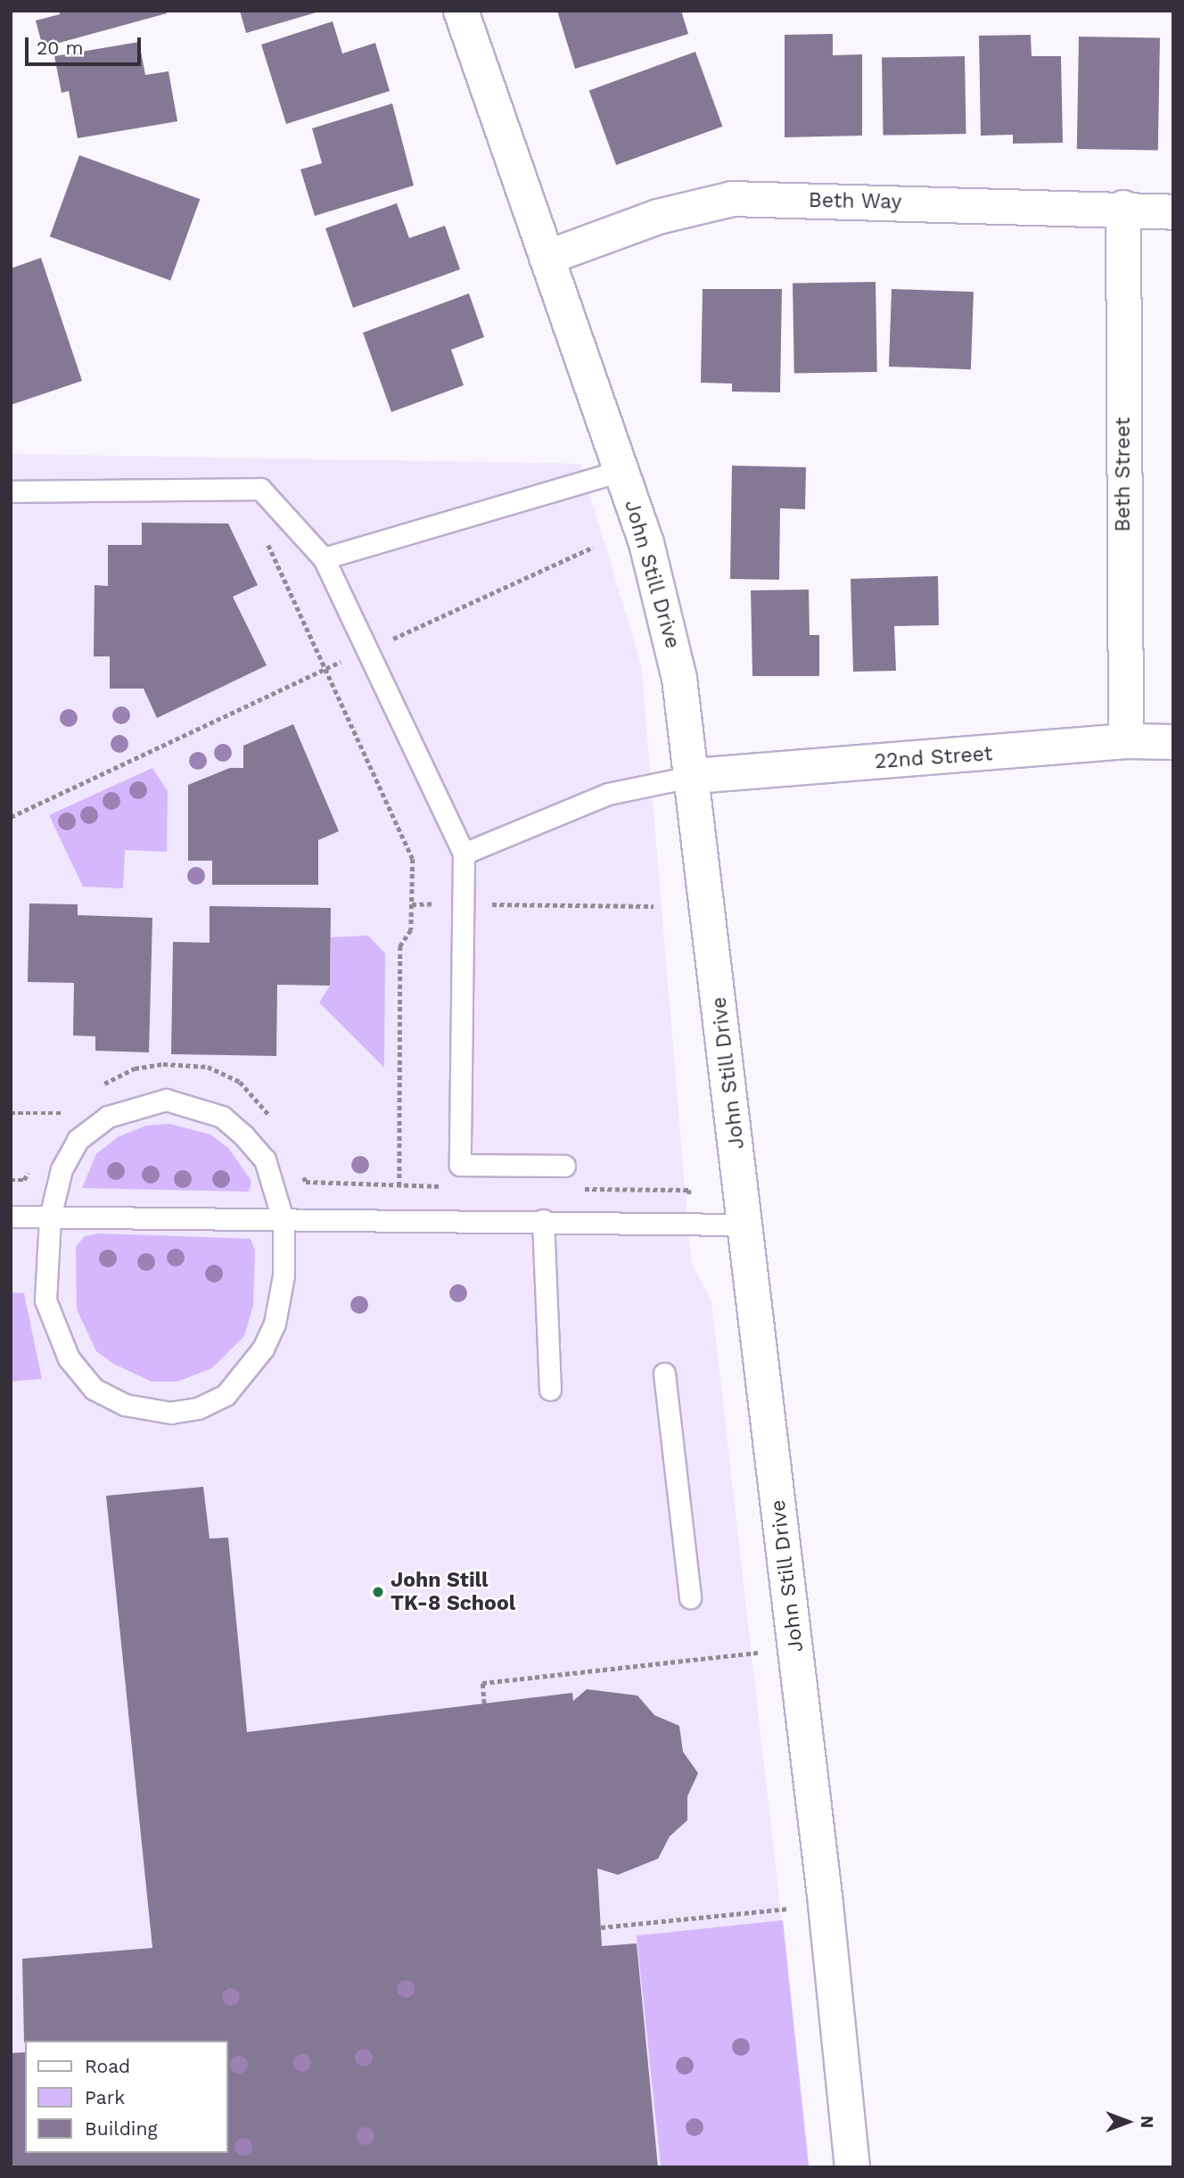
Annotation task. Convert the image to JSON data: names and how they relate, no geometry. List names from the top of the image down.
{
  "streets": {
    "street": [
      "Beth Way",
      "Beth Street",
      "John Still Drive",
      "22nd Street"
    ]
  },
  "crossings": [
    ["Beth Way", "Beth Street"],
    ["Beth Way", "John Still Drive"],
    ["Beth Street", "22nd Street"],
    ["John Still Drive", "22nd Street"]
  ],
  "places": ["John Still TK-8 School"],
  "legend": ["Road", "Park", "Building"],
  "scale_bar": "20 m",
  "north": "right"
}
